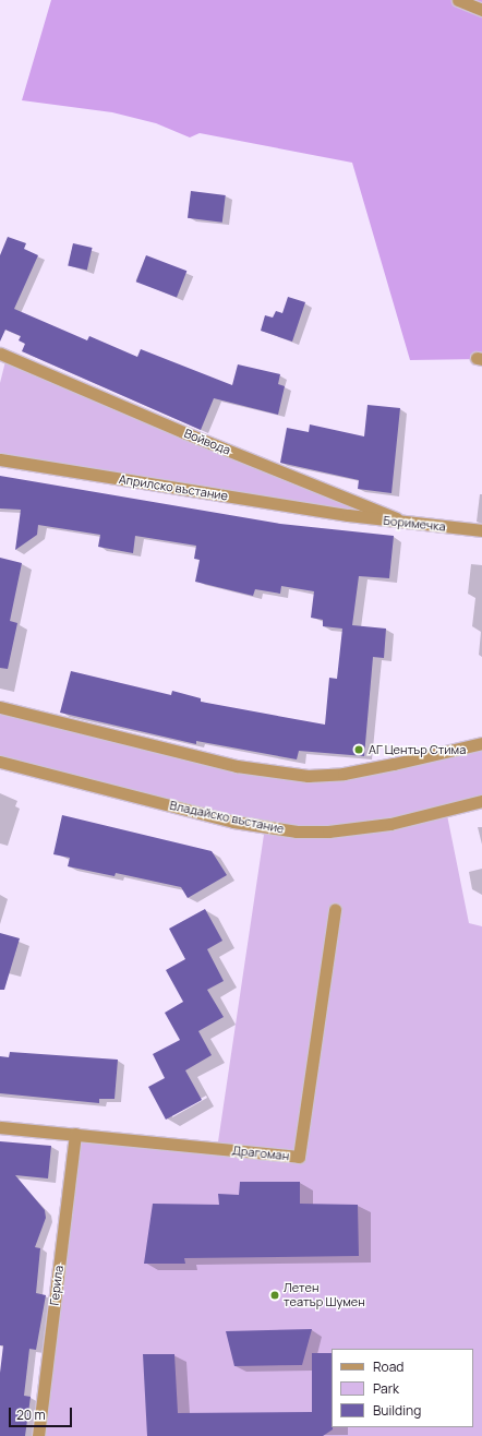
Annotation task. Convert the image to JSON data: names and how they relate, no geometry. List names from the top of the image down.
{
  "streets": {
    "street": [
      "Войвода",
      "Априлско въстание",
      "Боримечка",
      "Владайско въстание",
      "Драгоман",
      "Герила"
    ]
  },
  "crossings": [
    ["Войвода", "Боримечка"],
    ["Априлско въстание", "Боримечка"],
    ["Драгоман", "Герила"]
  ],
  "places": ["АГ Център Стима", "Летен театър Шумен"],
  "legend": ["Road", "Park", "Building"],
  "scale_bar": "20 m"
}
